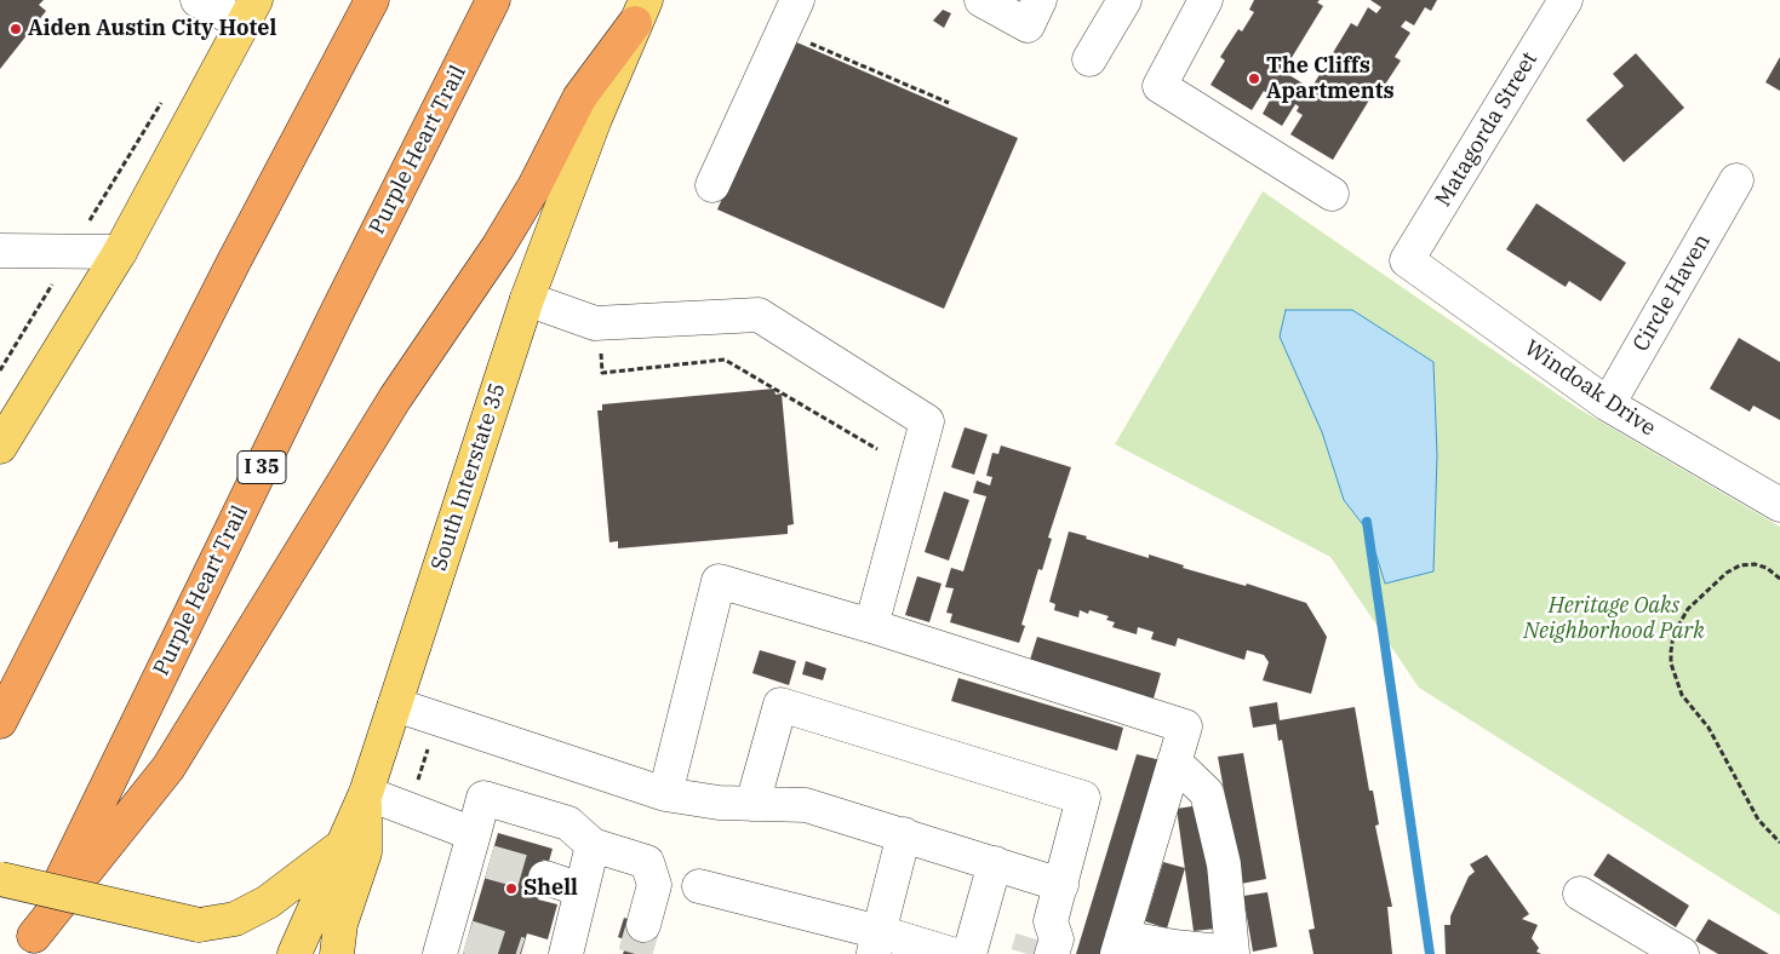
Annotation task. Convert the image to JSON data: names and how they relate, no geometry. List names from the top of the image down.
{
  "streets": {
    "highway": ["Purple Heart Trail", "I 35"],
    "main road": ["South Interstate 35"],
    "street": ["Matagorda Street", "Circle Haven", "Windoak Drive"]
  },
  "crossings": [
    ["Matagorda Street", "Windoak Drive"],
    ["Circle Haven", "Windoak Drive"]
  ],
  "parks": ["Heritage Oaks Neighborhood Park"],
  "places": ["Aiden Austin City Hotel", "The Cliffs Apartments", "Shell"]
}
